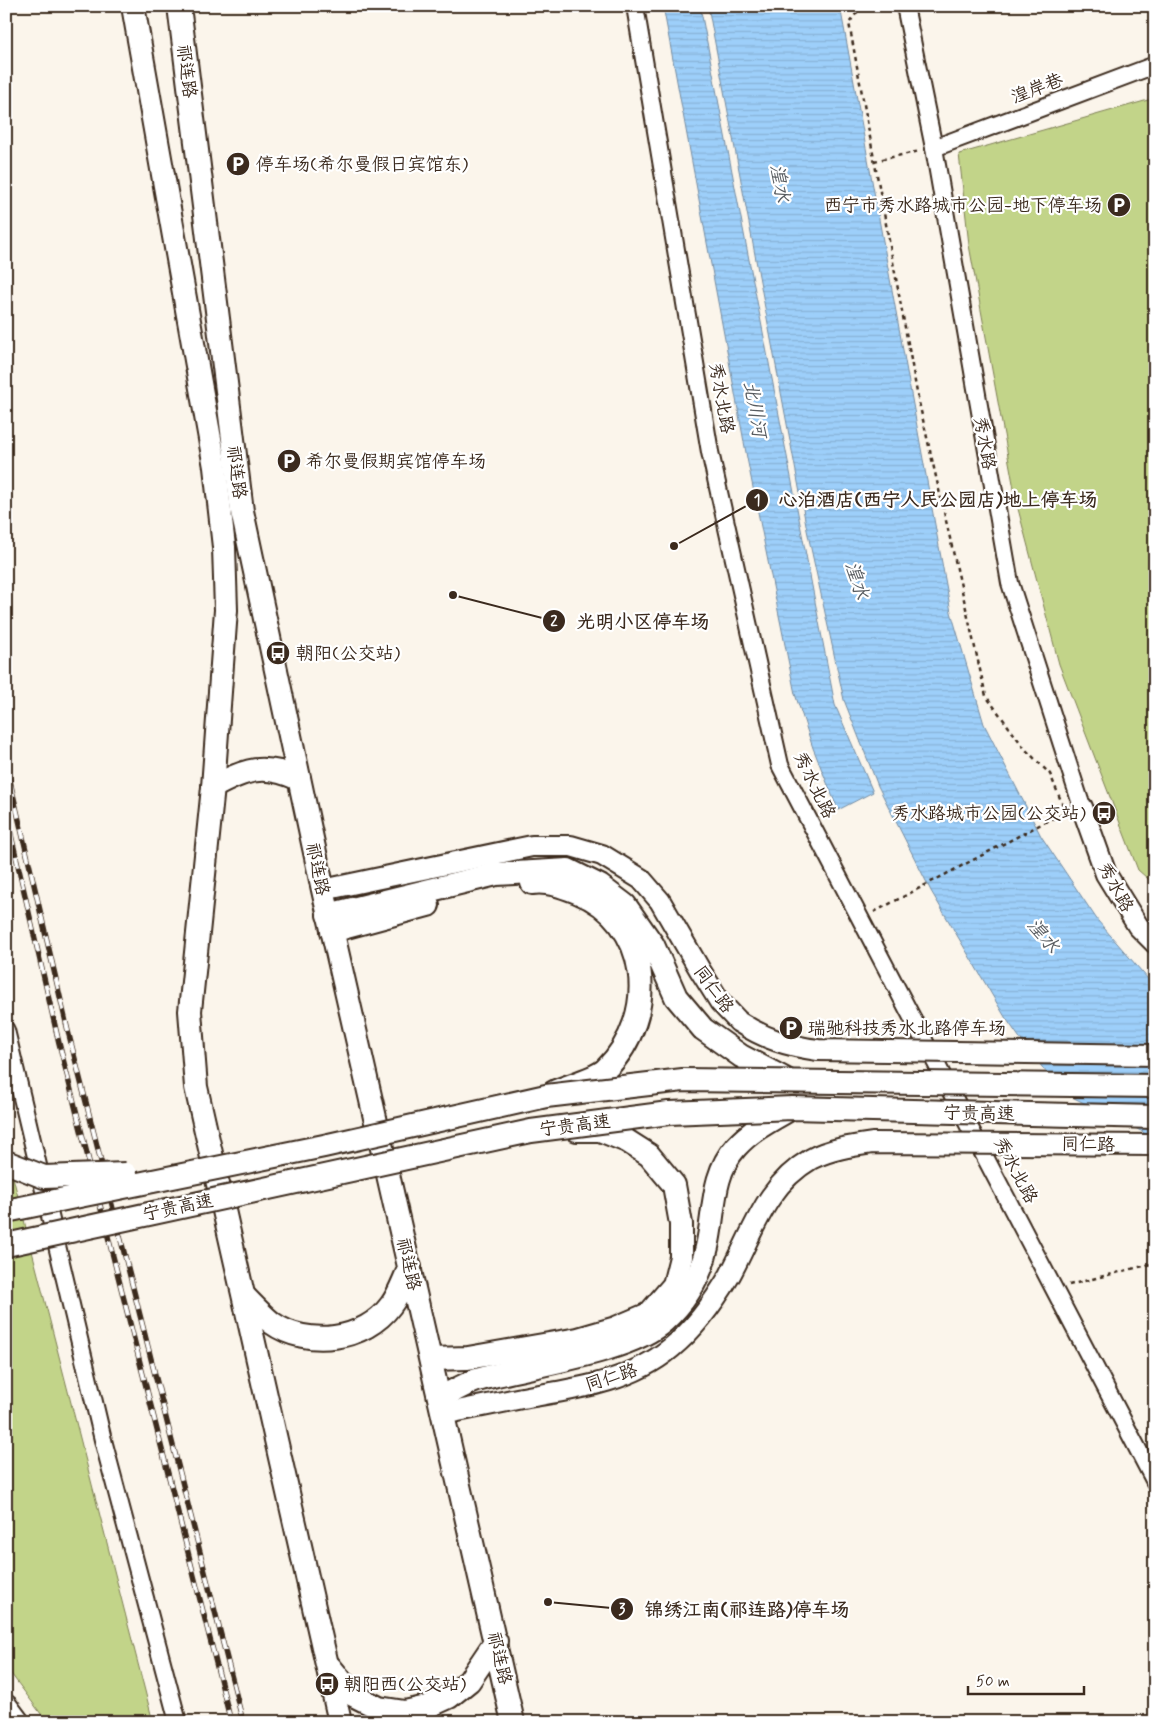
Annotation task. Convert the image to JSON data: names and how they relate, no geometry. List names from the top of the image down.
{
  "streets": {
    "highway": ["祁连路", "宁贵高速"],
    "main road": ["秀水路", "同仁路"],
    "street": ["湟岸巷", "秀水北路"]
  },
  "crossings": [
    ["祁连路", "同仁路"],
    ["湟岸巷", "秀水路"]
  ],
  "water": ["湟水", "北川河"],
  "places": {
    "parking": [
      "停车场(希尔曼假日宾馆东)",
      "西宁市秀水路城市公园-地下停车场",
      "希尔曼假期宾馆停车场",
      "瑞驰科技秀水北路停车场"
    ],
    "other": ["心泊酒店(西宁人民公园店)地上停车场", "光明小区停车场", "锦绣江南(祁连路)停车场"],
    "bus stop": ["朝阳(公交站)", "秀水路城市公园(公交站)", "朝阳西(公交站)"]
  },
  "scale_bar": "50 m"
}
